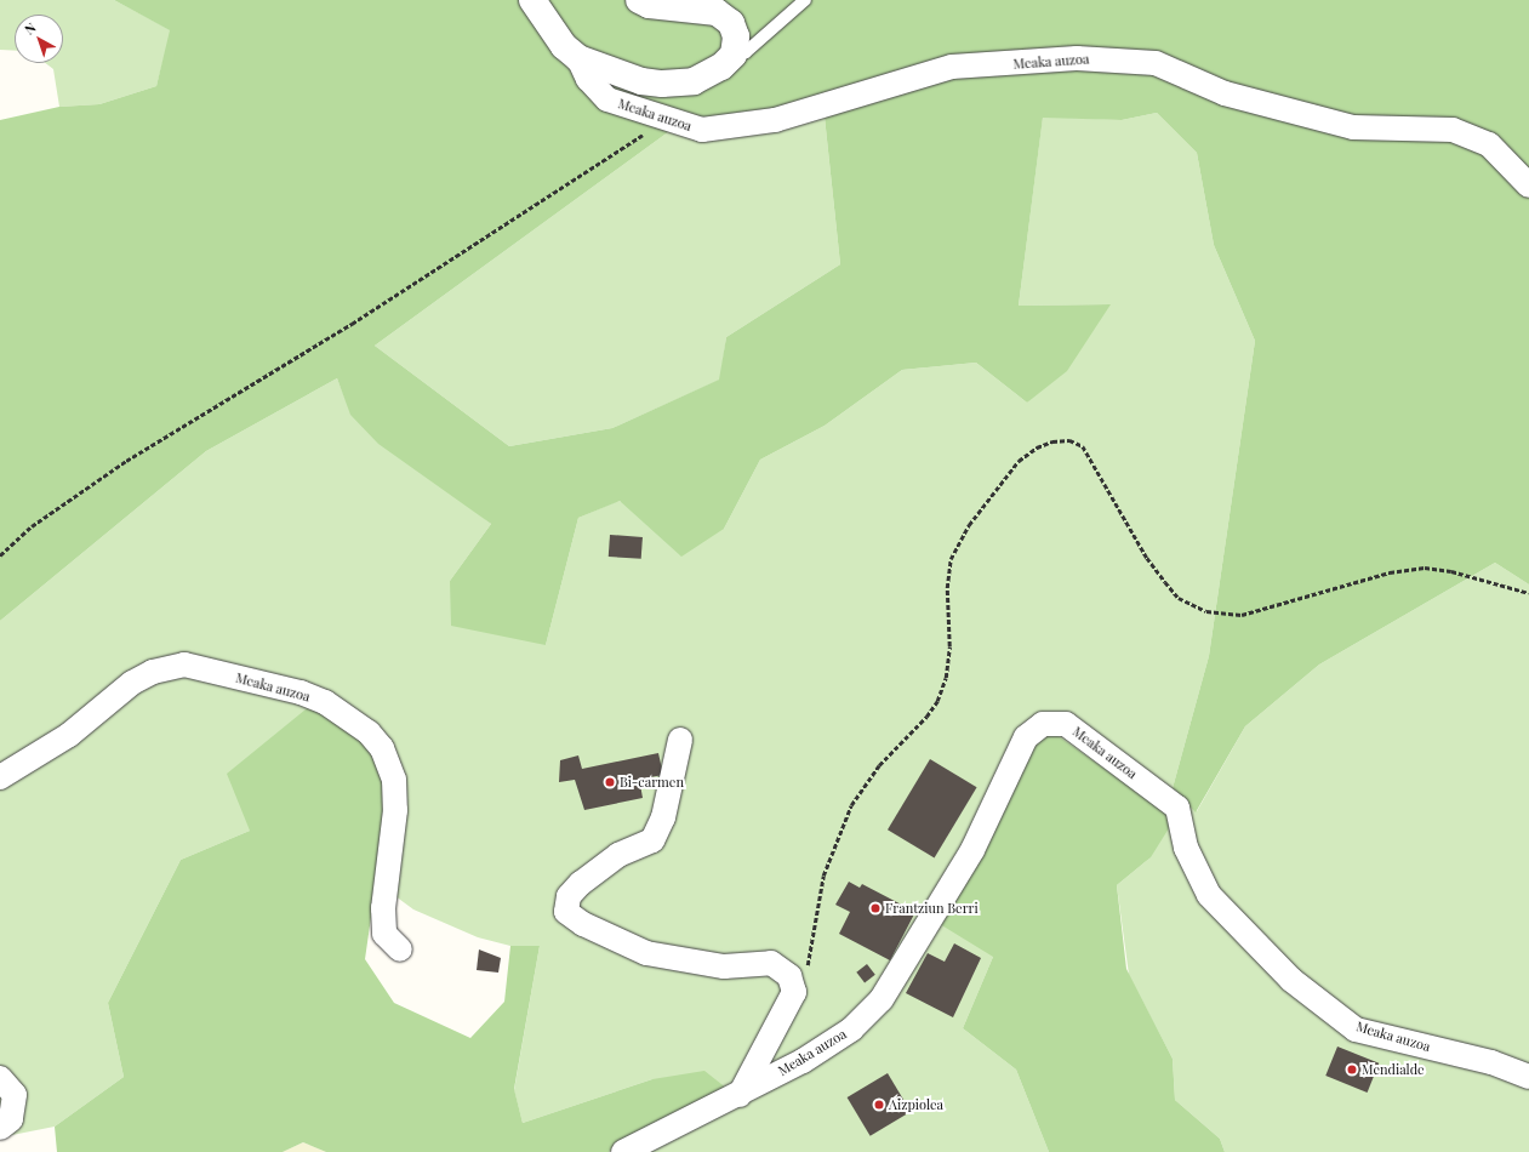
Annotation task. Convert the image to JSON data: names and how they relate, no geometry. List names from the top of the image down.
{
  "streets": {
    "street": ["Meaka auzoa"]
  },
  "places": [
    "Bi-carmen",
    "Frantziun Berri",
    "Mendialde",
    "Aizpiolea"
  ],
  "north": "top left"
}
